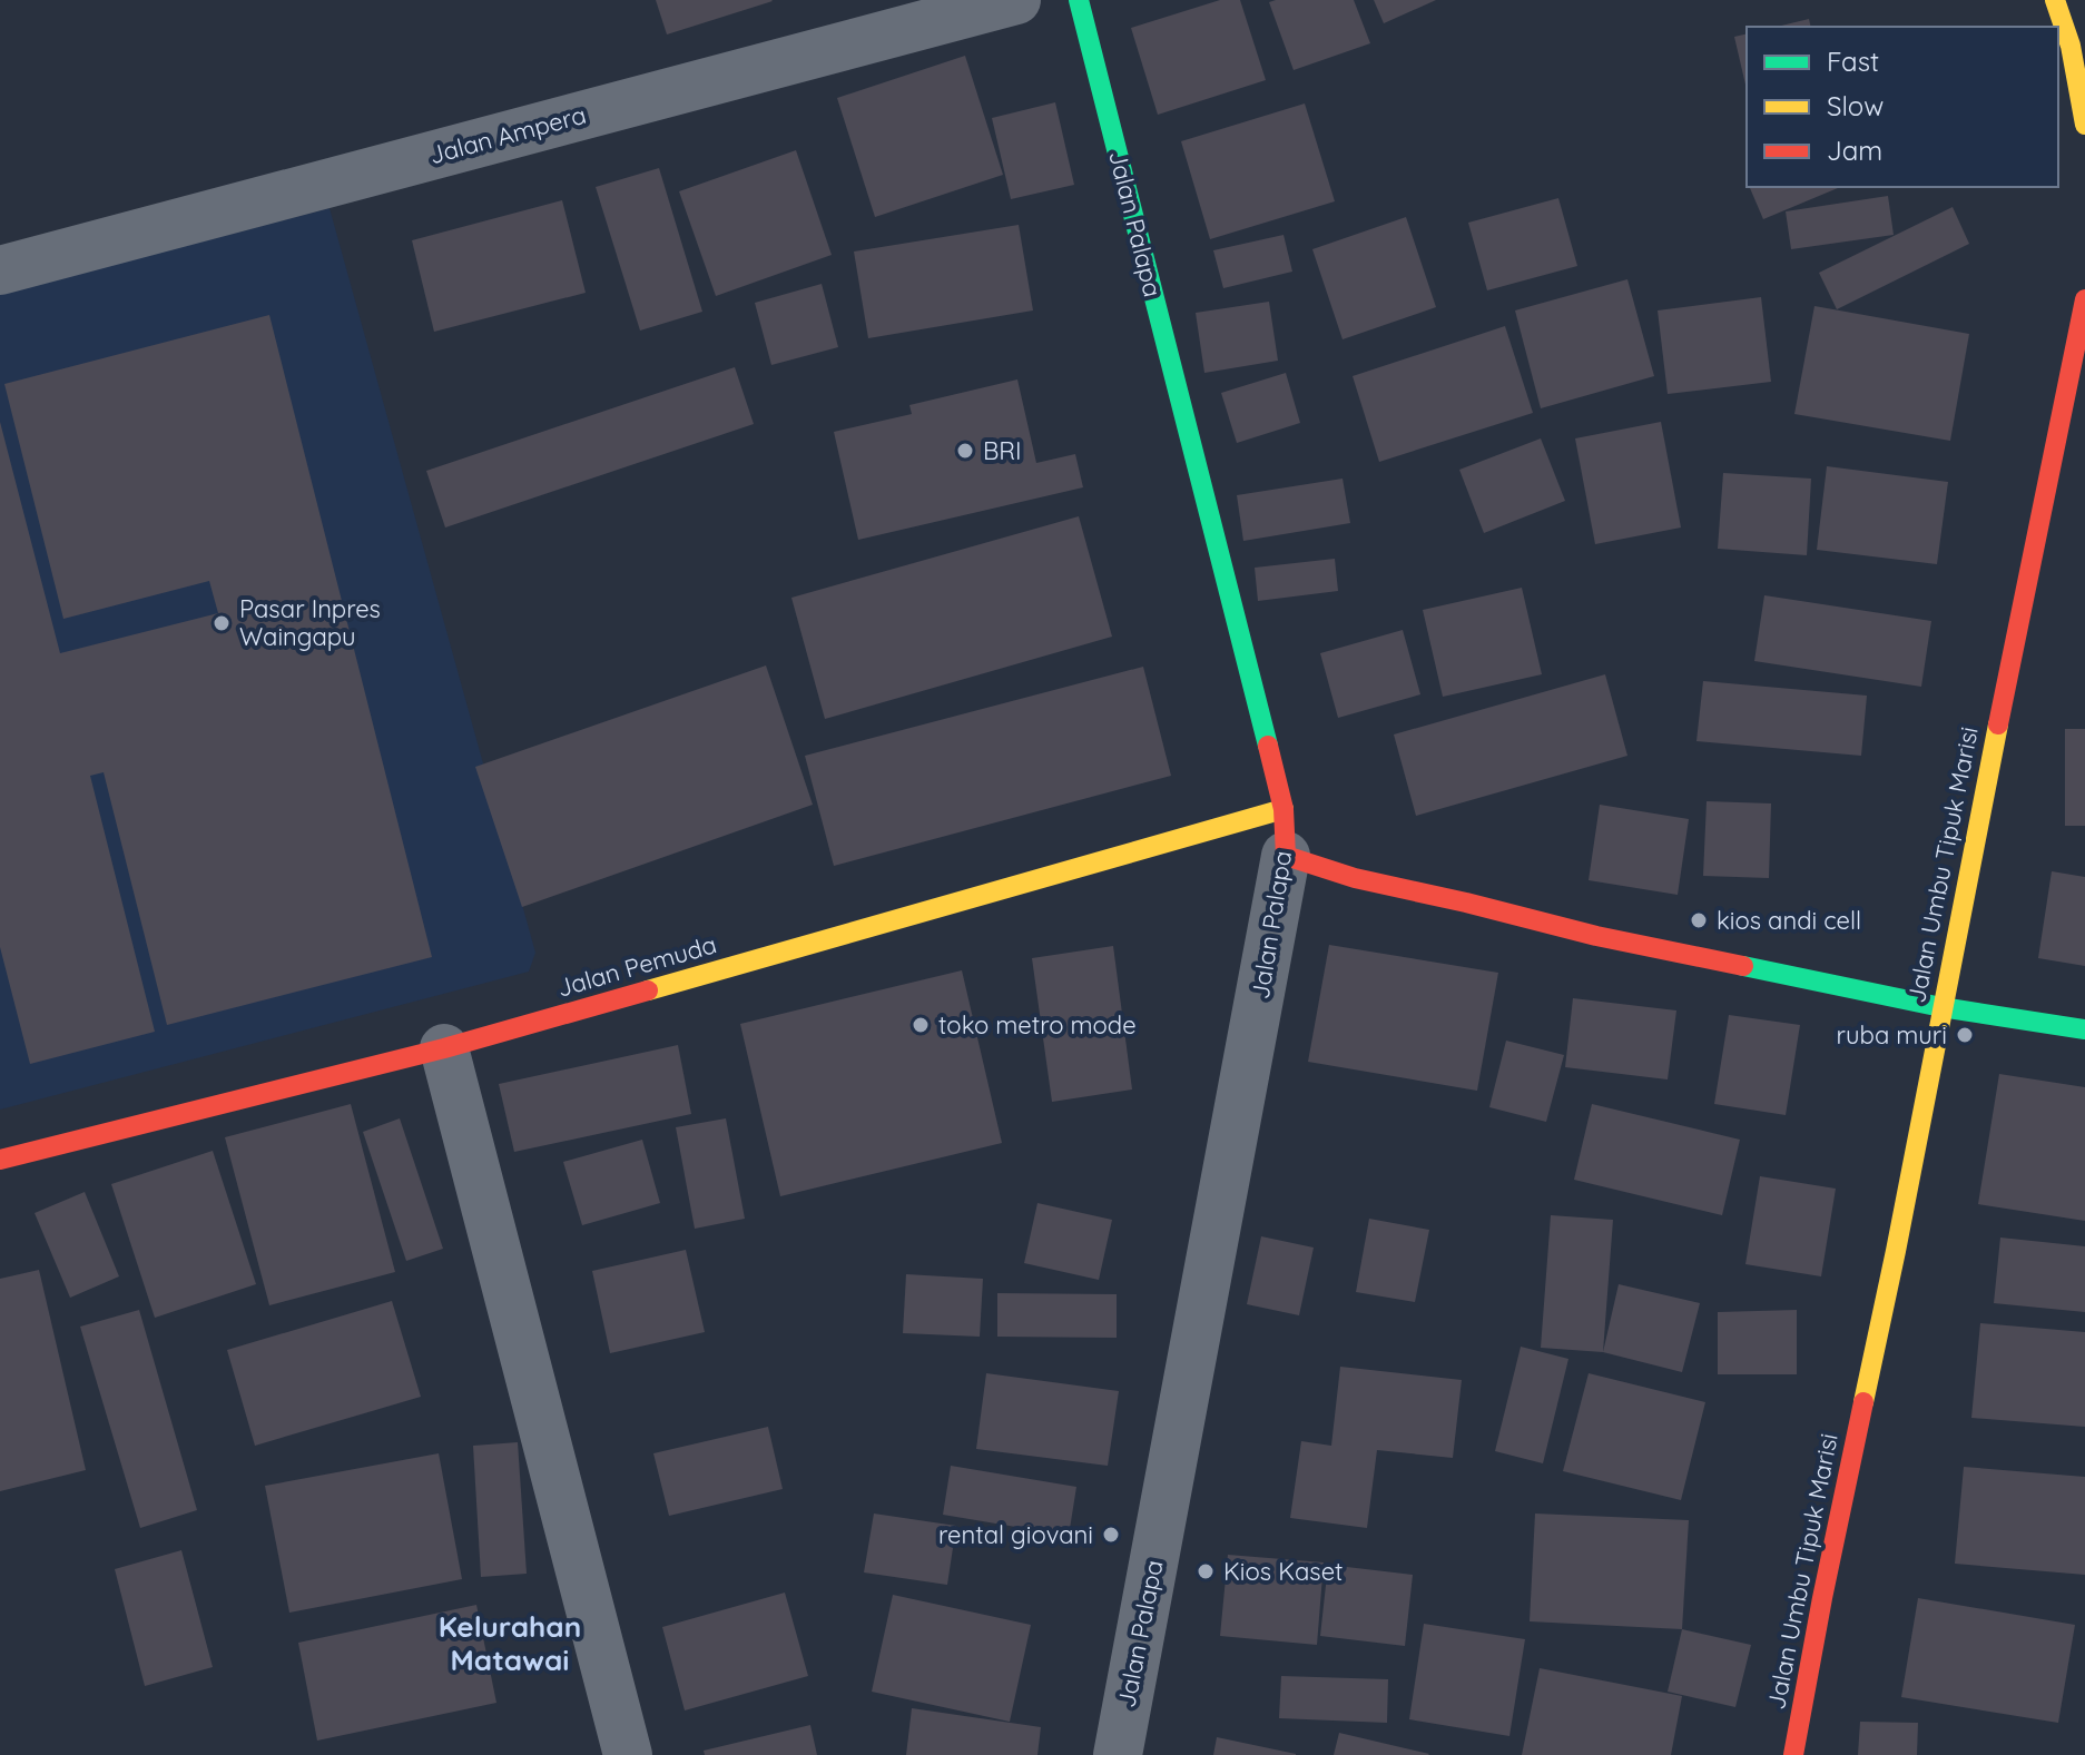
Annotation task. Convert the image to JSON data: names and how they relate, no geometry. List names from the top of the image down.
{
  "streets": {
    "street": [
      "Jalan Ampera",
      "Jalan Palapa",
      "Jalan Umbu Tipuk Marisi",
      "Jalan Pemuda"
    ]
  },
  "crossings": [
    ["Jalan Palapa", "Jalan Pemuda"]
  ],
  "districts": ["Kelurahan Matawai"],
  "places": [
    "BRI",
    "Pasar Inpres Waingapu",
    "kios andi cell",
    "toko metro mode",
    "ruba muri",
    "rental giovani",
    "Kios Kaset"
  ],
  "legend": ["Fast", "Slow", "Jam"]
}
